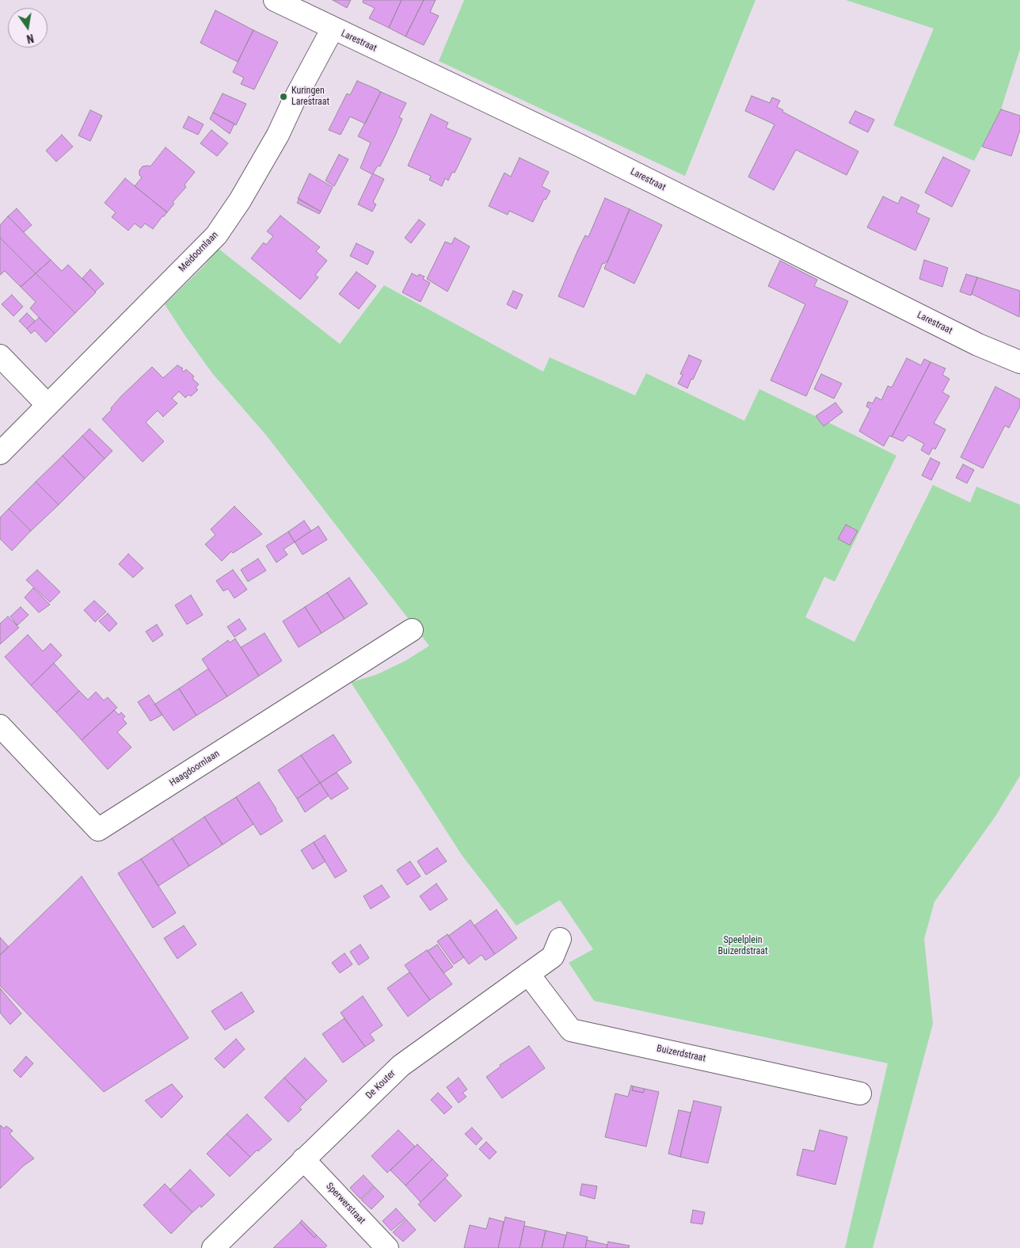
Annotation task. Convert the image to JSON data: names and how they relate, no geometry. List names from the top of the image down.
{
  "streets": {
    "street": [
      "Larestraat",
      "Meidoornlaan",
      "Haagdoornlaan",
      "Buizerdstraat",
      "De Kouter",
      "Sperwerstraat"
    ]
  },
  "crossings": [
    ["Larestraat", "Meidoornlaan"],
    ["Buizerdstraat", "De Kouter"],
    ["De Kouter", "Sperwerstraat"]
  ],
  "parks": ["Speelplein Buizerdstraat"],
  "places": ["Kuringen Larestraat"],
  "north": "bottom"
}
